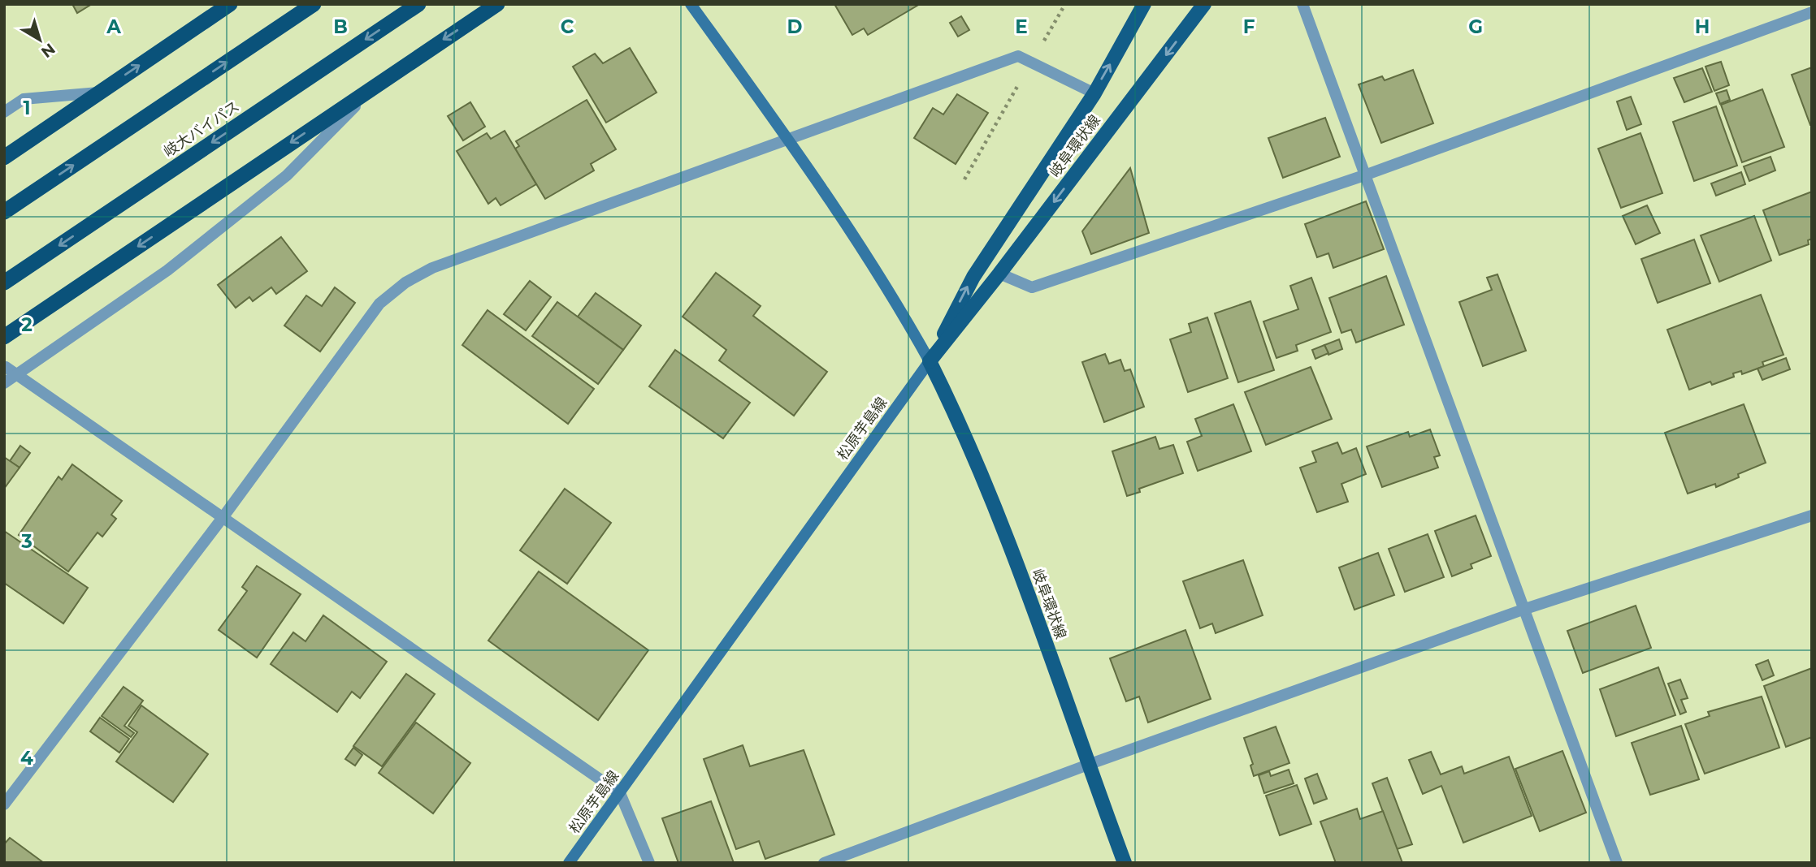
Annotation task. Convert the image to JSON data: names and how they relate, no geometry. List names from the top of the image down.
{
  "streets": {
    "highway": ["岐大バイパス"],
    "main road": ["岐阜環状線", "松原芋島線"]
  },
  "crossings": [
    ["岐阜環状線", "松原芋島線"]
  ],
  "north": "bottom right",
  "grid": {
    "columns": [
      "A",
      "B",
      "C",
      "D",
      "E",
      "F",
      "G",
      "H"
    ],
    "rows": [
      "1",
      "2",
      "3",
      "4"
    ]
  }
}
